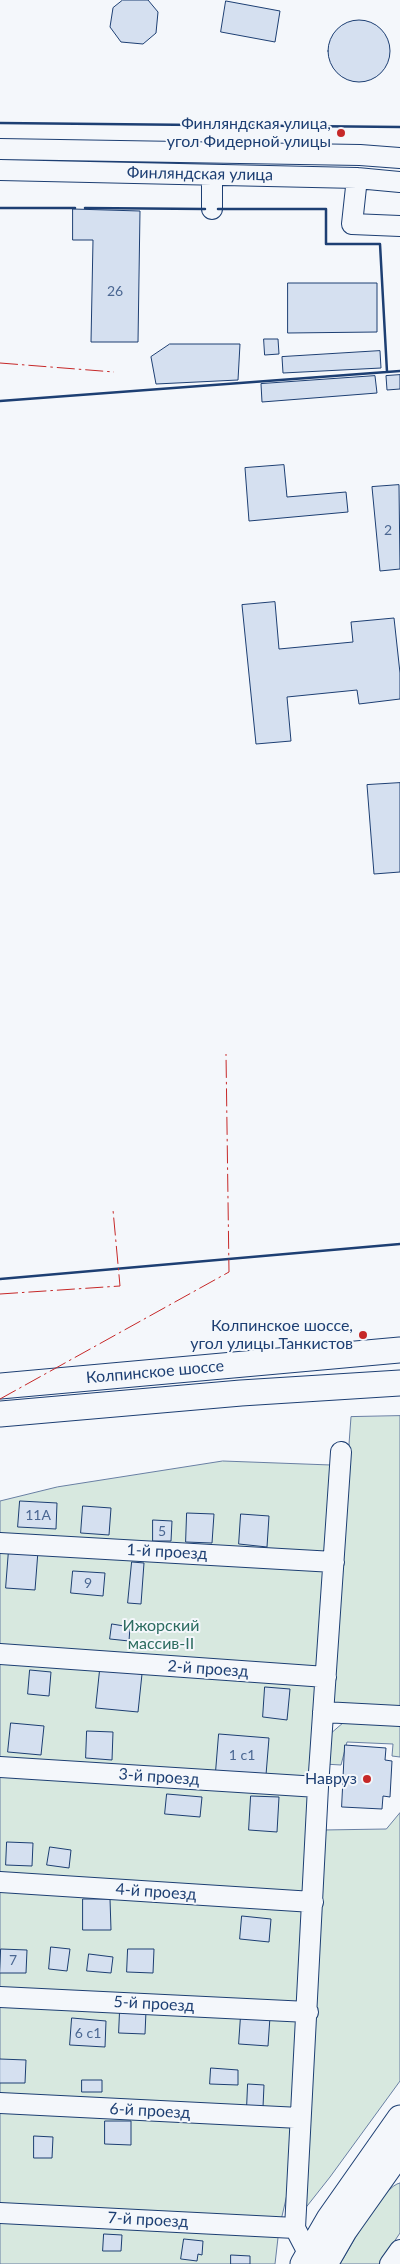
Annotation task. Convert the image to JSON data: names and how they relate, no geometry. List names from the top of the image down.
{
  "streets": {
    "main road": ["Колпинское шоссе"],
    "street": [
      "Финляндская улица",
      "1-й проезд",
      "2-й проезд",
      "3-й проезд",
      "4-й проезд",
      "5-й проезд",
      "6-й проезд",
      "7-й проезд"
    ]
  },
  "parks": ["Ижорский массив-II"],
  "places": ["Финляндская улица, угол Фидерной улицы", "Колпинское шоссе, угол улицы Танкистов", "Навруз"],
  "house_numbers": [
    "26",
    "2",
    "11А",
    "5",
    "9",
    "1 с1",
    "7",
    "6 с1"
  ]
}
